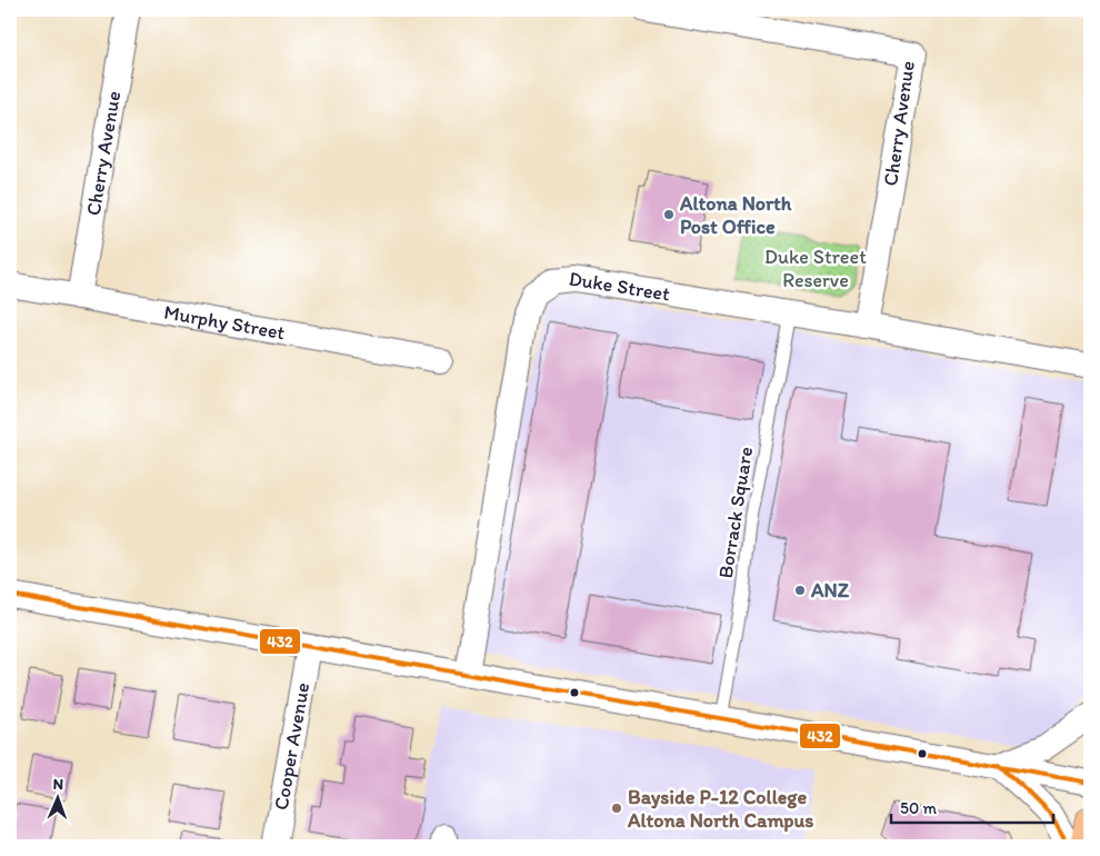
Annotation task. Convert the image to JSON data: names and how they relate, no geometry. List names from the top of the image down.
{
  "streets": {
    "street": [
      "Cherry Avenue",
      "Duke Street",
      "Murphy Street",
      "Cooper Avenue"
    ],
    "lane": ["Borrack Square"]
  },
  "crossings": [
    ["Cherry Avenue", "Duke Street"],
    ["Cherry Avenue", "Murphy Street"],
    ["Duke Street", "Borrack Square"]
  ],
  "parks": ["Duke Street Reserve"],
  "places": ["Altona North Post Office", "ANZ", "Bayside P-12 College Altona North Campus"],
  "lines": ["transit line 432"],
  "scale_bar": "50 m",
  "north": "top"
}
